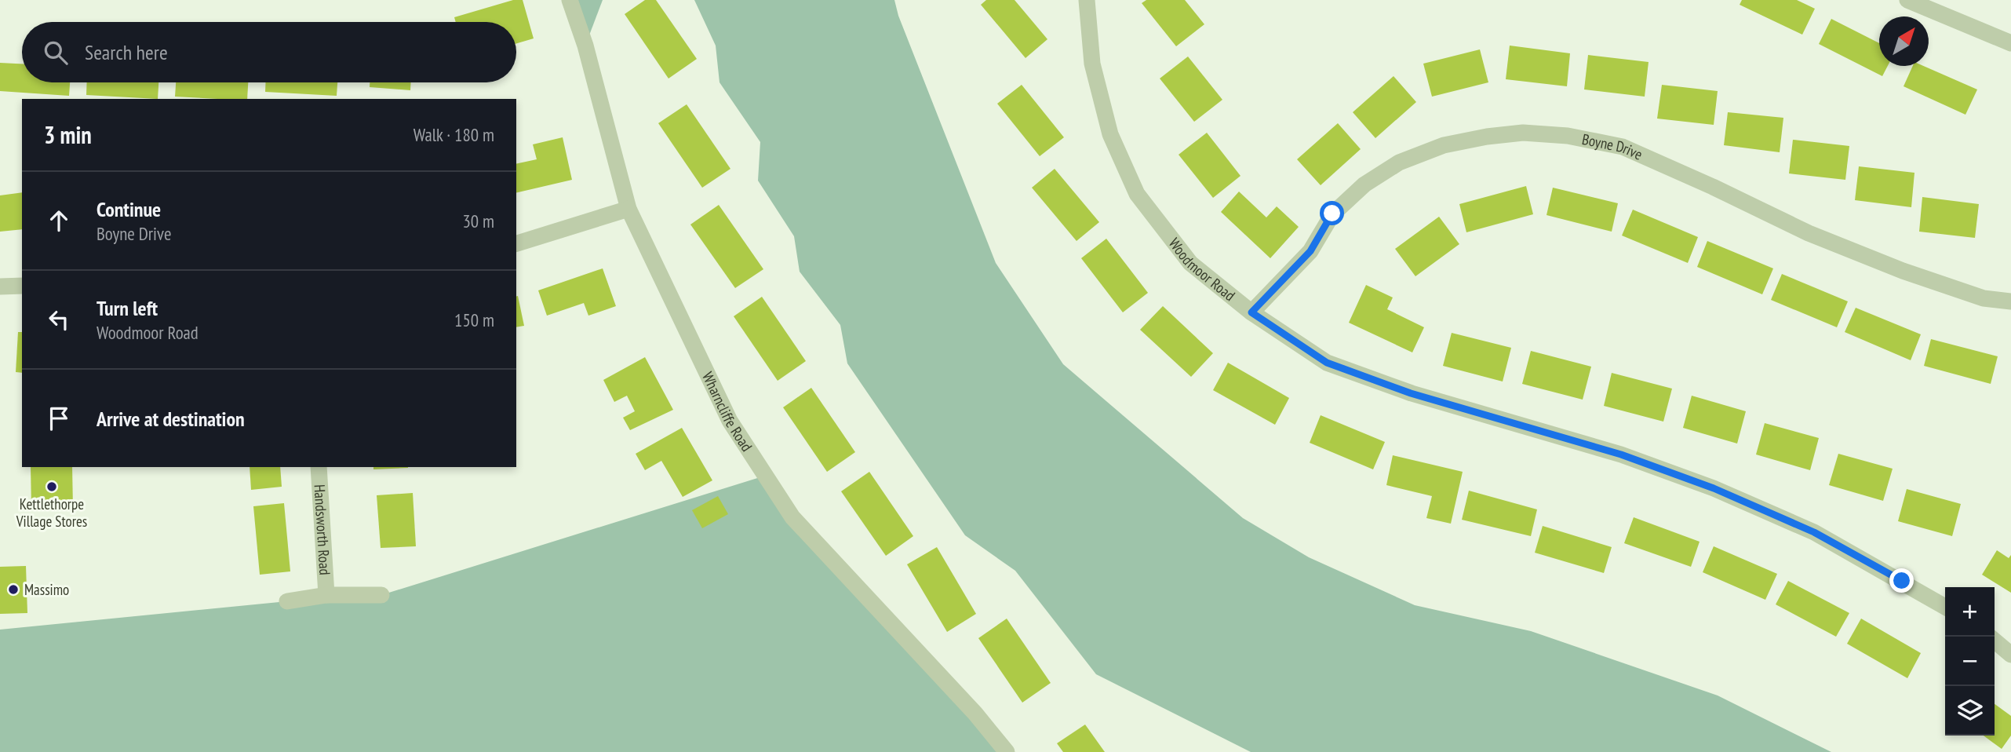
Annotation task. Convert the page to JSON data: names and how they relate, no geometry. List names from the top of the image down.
{
  "streets": {
    "street": [
      "Boyne Drive",
      "Woodmoor Road",
      "Wharncliffe Road",
      "Handsworth Road"
    ]
  },
  "crossings": [
    ["Boyne Drive", "Woodmoor Road"]
  ],
  "places": ["Kettlethorpe Village Stores", "Massimo"],
  "north": "top right",
  "page": {
    "search": "Search here",
    "heading": ["3 min", "Walk · 180 m"],
    "list": [
      ["Continue", "Boyne Drive", "30 m"],
      ["Turn left", "Woodmoor Road", "150 m"],
      "Arrive at destination"
    ],
    "map_buttons": ["+", "−"]
  }
}
